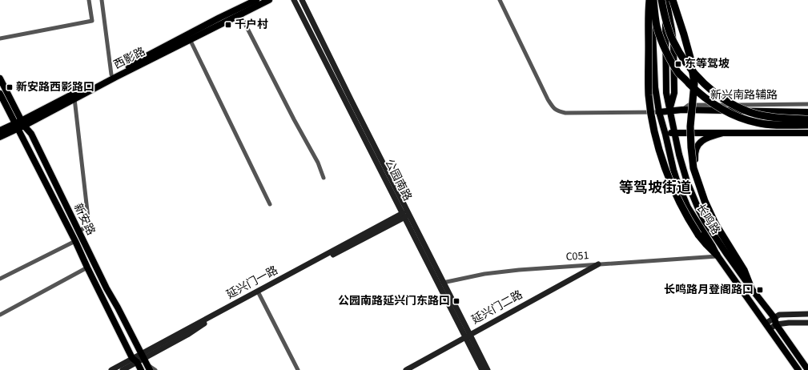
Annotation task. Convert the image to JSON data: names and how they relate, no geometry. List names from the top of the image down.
{
  "streets": {
    "main road": [
      "西影路",
      "公园南路",
      "新安路",
      "长鸣路",
      "延兴门一路",
      "延兴门二路"
    ],
    "street": ["新兴南路辅路", "C051"]
  },
  "crossings": [
    ["西影路", "新安路"],
    ["公园南路", "C051"],
    ["公园南路", "延兴门一路"],
    ["公园南路", "延兴门二路"],
    ["新安路", "延兴门一路"],
    ["长鸣路", "C051"],
    ["C051", "延兴门二路"]
  ],
  "districts": ["等驾坡街道"],
  "places": {
    "transit": [
      "千户村",
      "东等驾坡",
      "新安路西影路口",
      "长鸣路月登阁路口",
      "公园南路延兴门东路口"
    ]
  }
}
